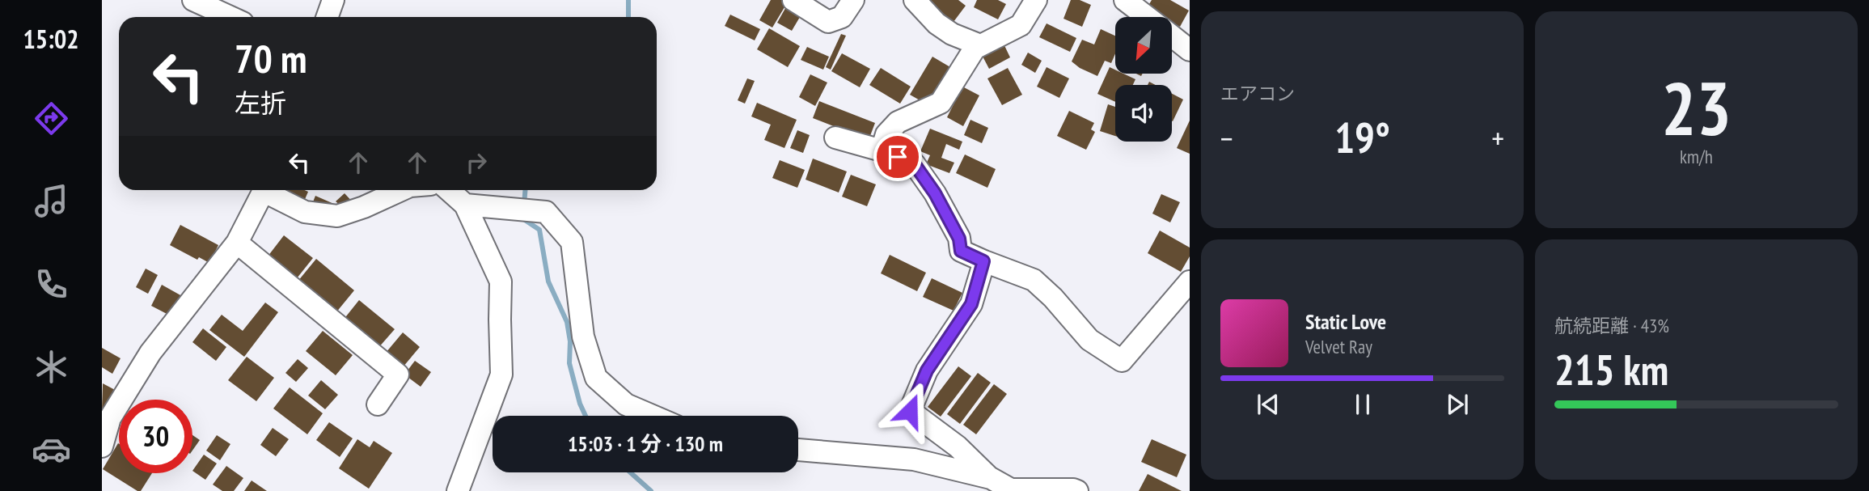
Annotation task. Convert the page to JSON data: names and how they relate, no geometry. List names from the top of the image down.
{
  "north": "bottom left",
  "page": {
    "tabs": "15:02",
    "tile": [
      "エアコン",
      ["23", "km/h"],
      ["航続距離 · 43%", "215 km"]
    ],
    "turn": ["70 m", "左折"],
    "heat": ["−", "19°", "+"],
    "song": ["Static Love", "Velvet Ray"],
    "limit": "30",
    "trip": "15:03 · 1 分 · 130 m"
  }
}
